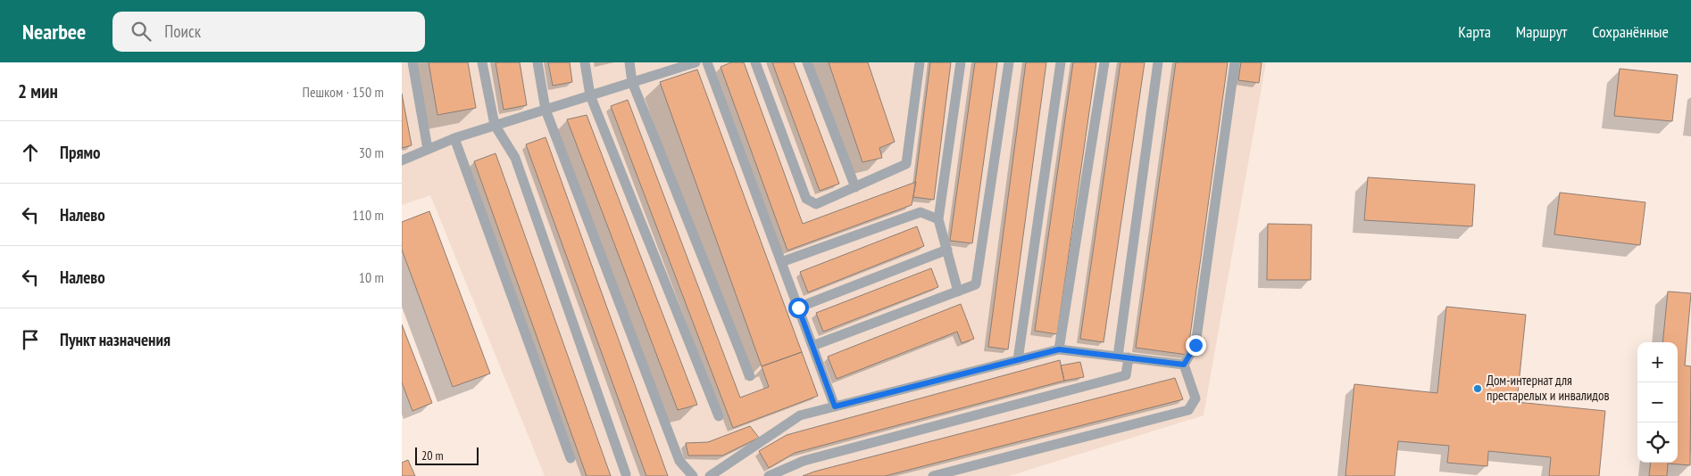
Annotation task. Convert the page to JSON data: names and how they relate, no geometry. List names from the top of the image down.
{
  "places": ["Дом-интернат для престарелых и инвалидов"],
  "scale_bar": "20 m",
  "page": {
    "header": "Nearbee",
    "search": "Поиск",
    "nav": ["Карта", "Маршрут", "Сохранённые"],
    "heading": ["2 мин", "Пешком · 150 m"],
    "list": [
      ["Прямо", "30 m"],
      ["Налево", "110 m"],
      ["Налево", "10 m"],
      "Пункт назначения"
    ],
    "map_buttons": ["+", "−"],
    "scale": "20 m"
  }
}
